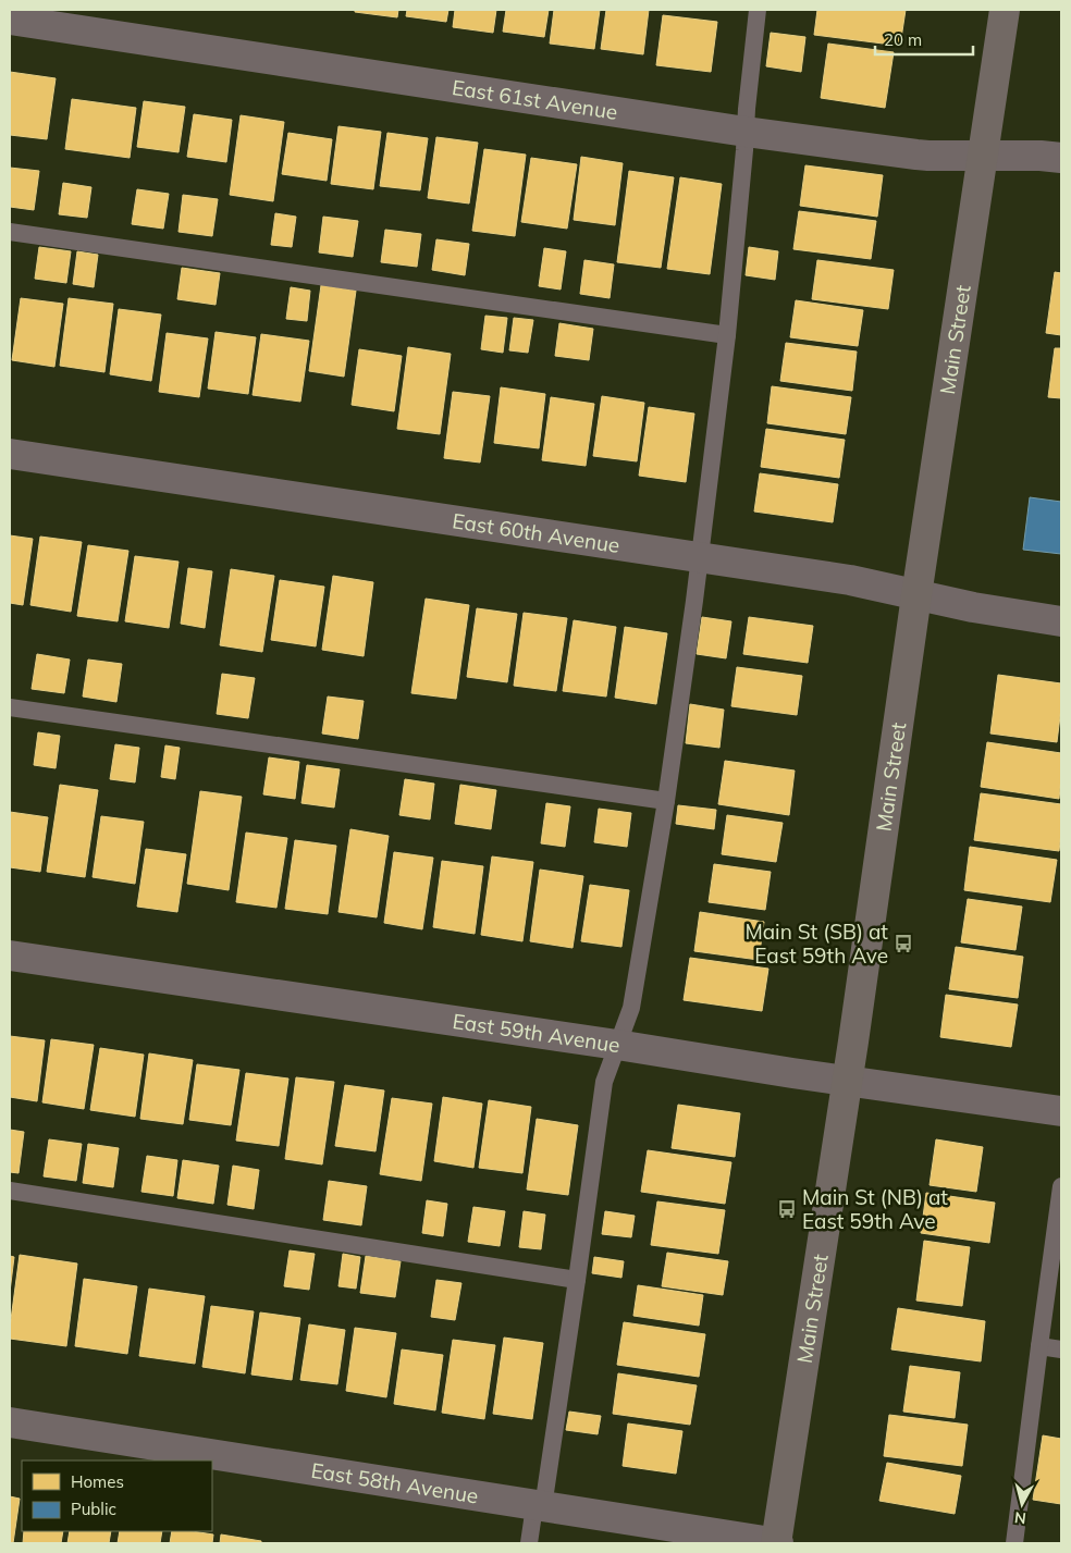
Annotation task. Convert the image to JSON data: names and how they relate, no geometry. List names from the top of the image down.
{
  "streets": {
    "main road": ["Main Street"],
    "street": [
      "East 61st Avenue",
      "East 60th Avenue",
      "East 59th Avenue",
      "East 58th Avenue"
    ]
  },
  "crossings": [
    ["East 61st Avenue", "Main Street"],
    ["Main Street", "East 60th Avenue"],
    ["Main Street", "East 59th Avenue"],
    ["Main Street", "East 58th Avenue"]
  ],
  "places": {
    "bus stop": ["Main St (SB) at East 59th Ave", "Main St (NB) at East 59th Ave"]
  },
  "legend": ["Homes", "Public"],
  "scale_bar": "20 m",
  "north": "bottom"
}
